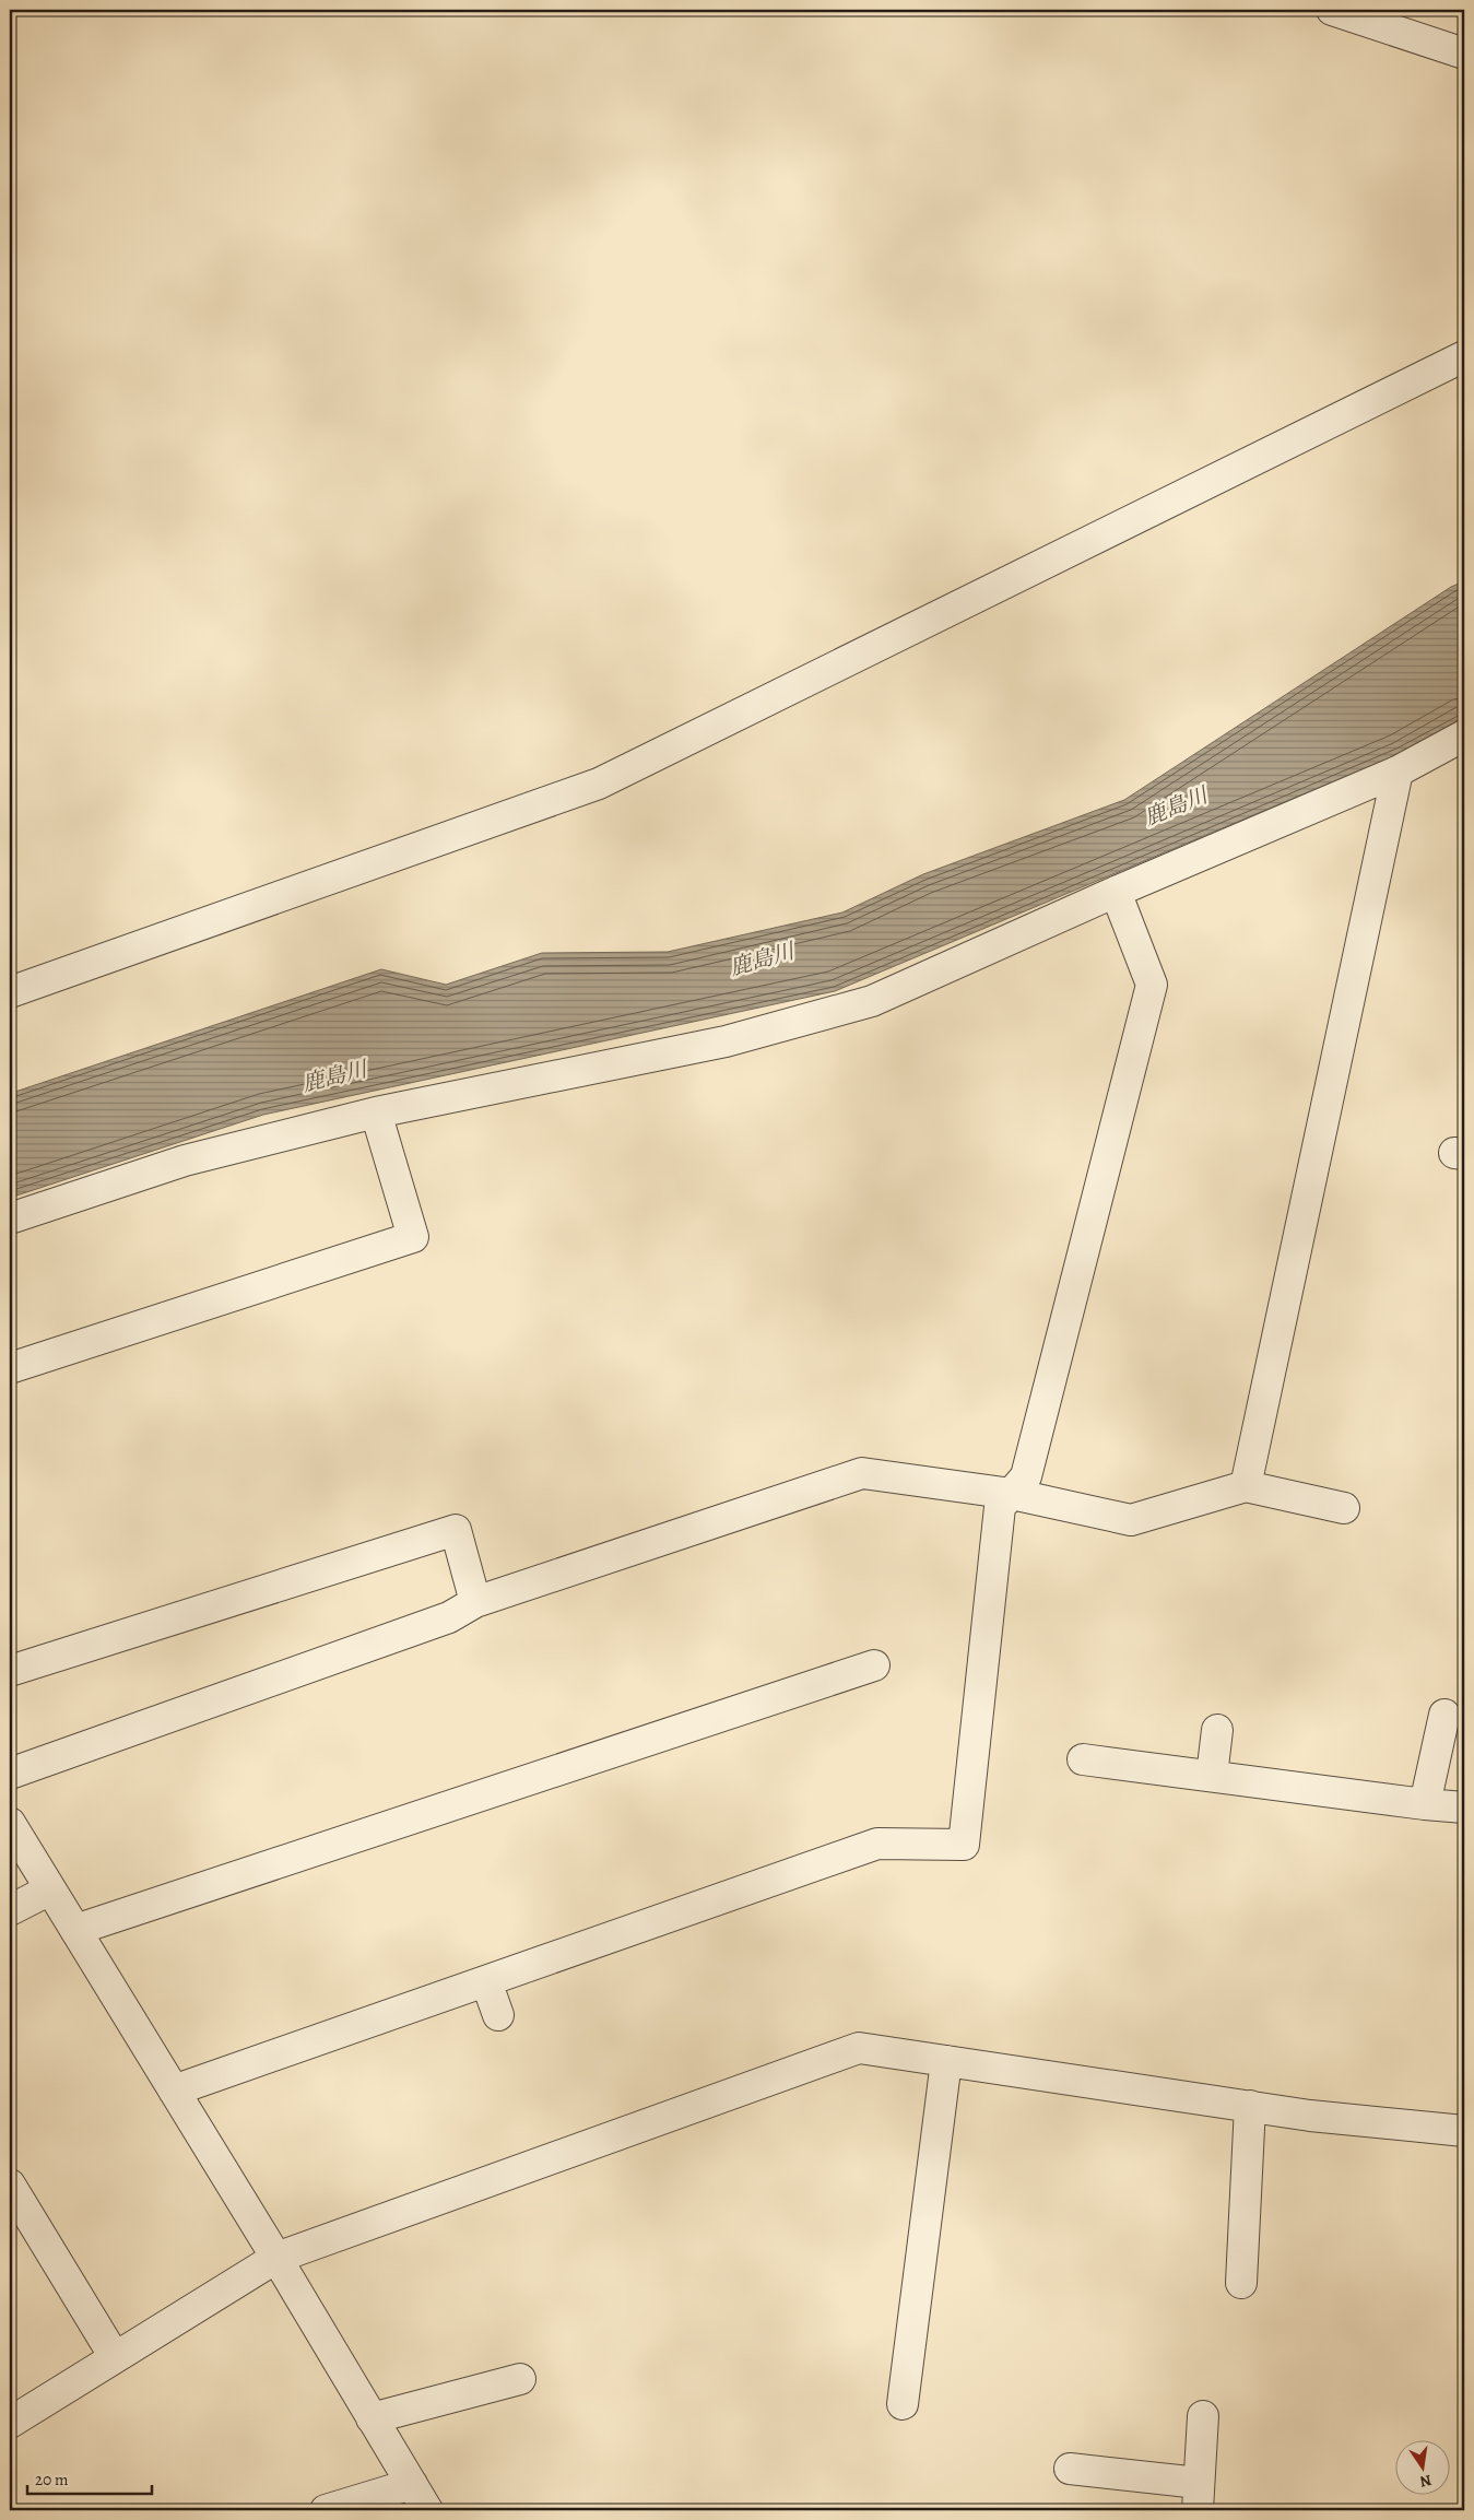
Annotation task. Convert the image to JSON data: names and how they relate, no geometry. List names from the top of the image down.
{
  "water": ["鹿島川"],
  "scale_bar": "20 m",
  "north": "bottom"
}
